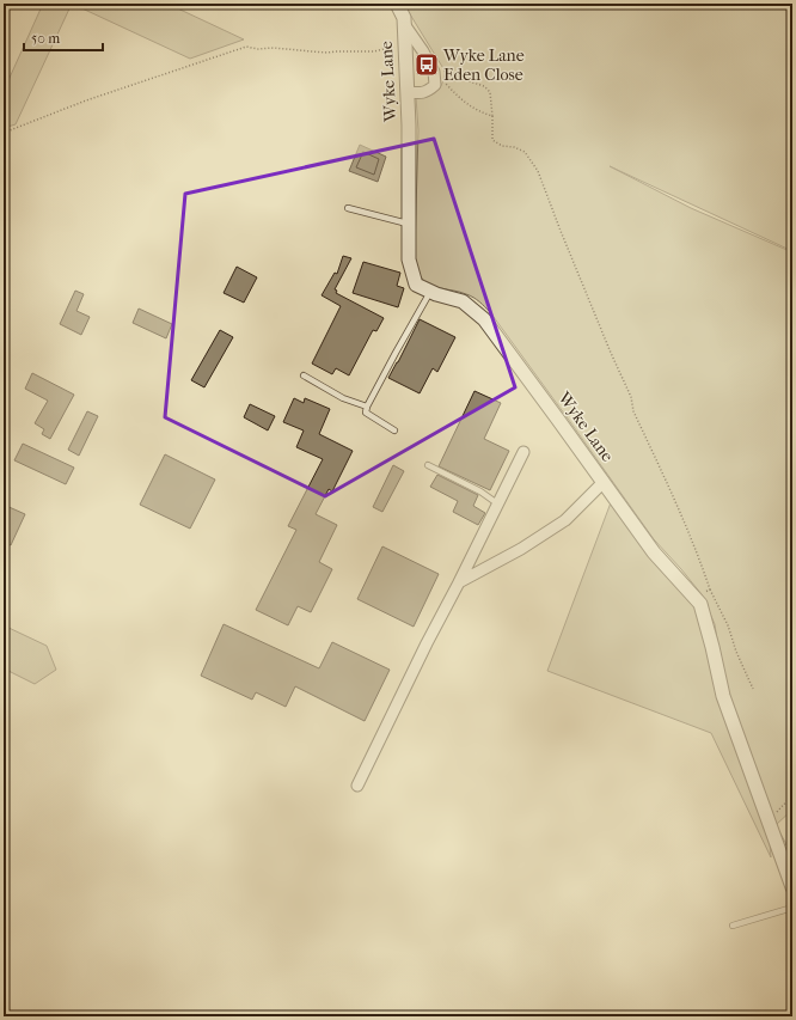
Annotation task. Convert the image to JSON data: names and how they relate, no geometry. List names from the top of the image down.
{
  "streets": {
    "street": ["Wyke Lane"]
  },
  "places": {
    "bus stop": ["Wyke Lane Eden Close"]
  },
  "scale_bar": "50 m"
}
